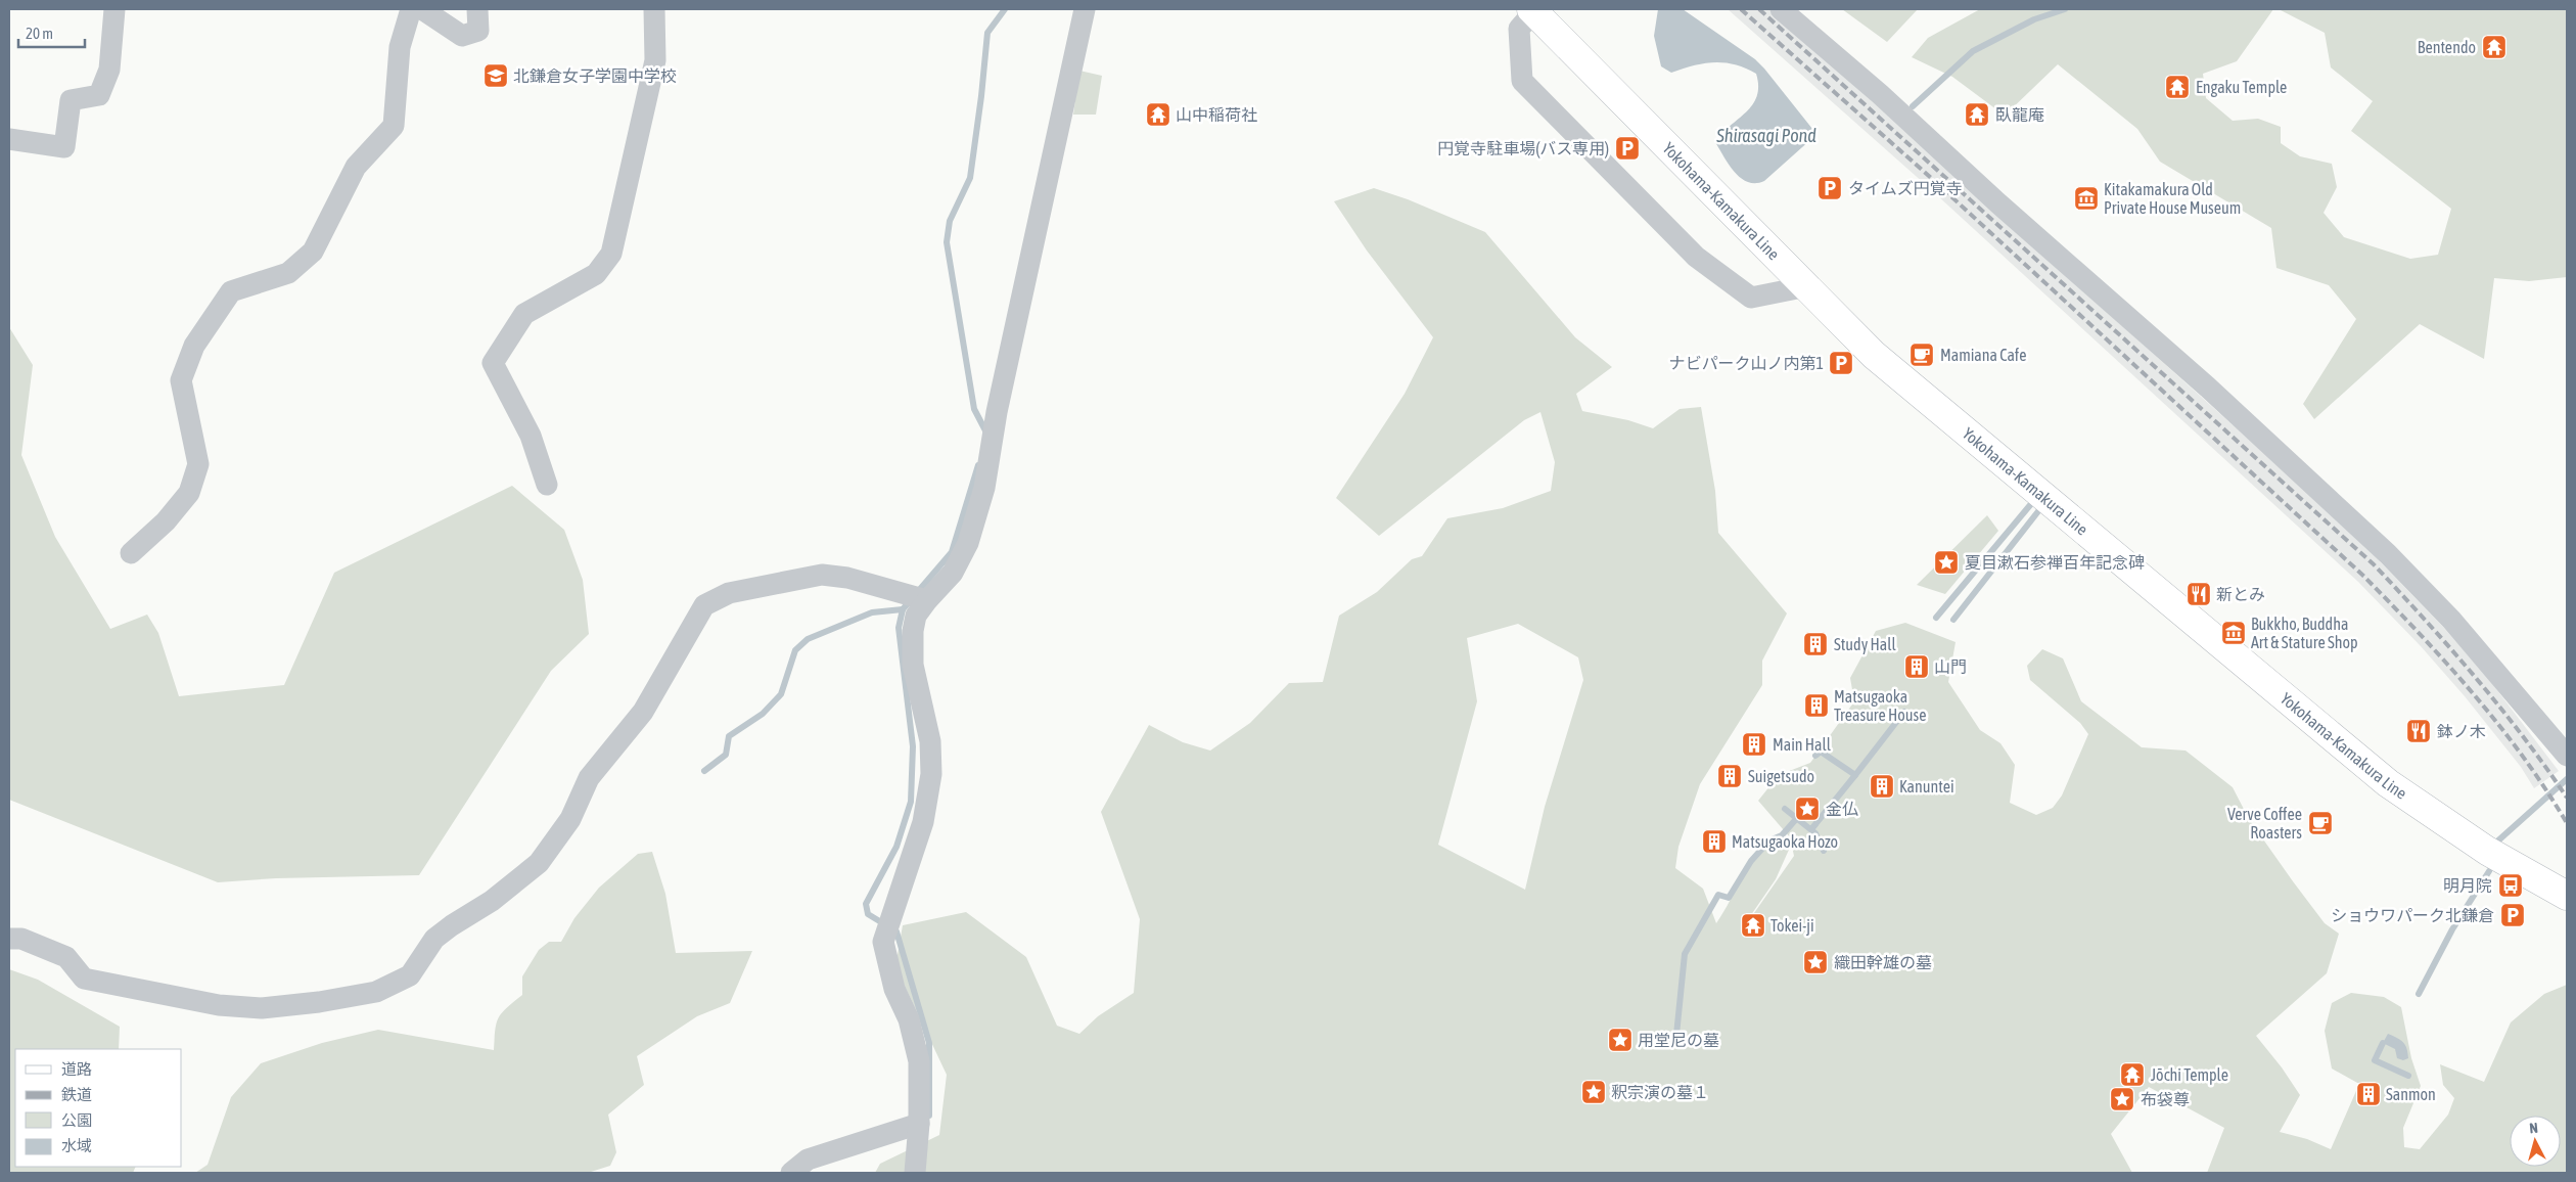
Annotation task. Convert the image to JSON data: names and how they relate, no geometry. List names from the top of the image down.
{
  "streets": {
    "main road": ["Yokohama-Kamakura Line"]
  },
  "water": ["Shirasagi Pond"],
  "places": {
    "temple": [
      "Bentendo",
      "Engaku Temple",
      "山中稲荷社",
      "臥龍庵",
      "Tokei-ji",
      "Jōchi Temple"
    ],
    "school or university": ["北鎌倉女子学園中学校"],
    "parking": [
      "円覚寺駐車場(バス専用)",
      "タイムズ円覚寺",
      "ナビパーク山ノ内第1",
      "ショウワパーク北鎌倉"
    ],
    "museum": ["Kitakamakura Old Private House Museum", "Bukkho, Buddha Art & Stature Shop"],
    "cafe": ["Mamiana Cafe", "Verve Coffee Roasters"],
    "place": [
      "夏目漱石参禅百年記念碑",
      "金仏",
      "織田幹雄の墓",
      "用堂尼の墓",
      "釈宗演の墓１",
      "布袋尊"
    ],
    "restaurant": ["新とみ", "鉢ノ木"],
    "building": [
      "Study Hall",
      "山門",
      "Matsugaoka Treasure House",
      "Main Hall",
      "Suigetsudo",
      "Kanuntei",
      "Matsugaoka Hozo",
      "Sanmon"
    ],
    "bus stop": ["明月院"]
  },
  "legend": [
    "道路",
    "鉄道",
    "公園",
    "水域"
  ],
  "scale_bar": "20 m",
  "north": "top"
}
